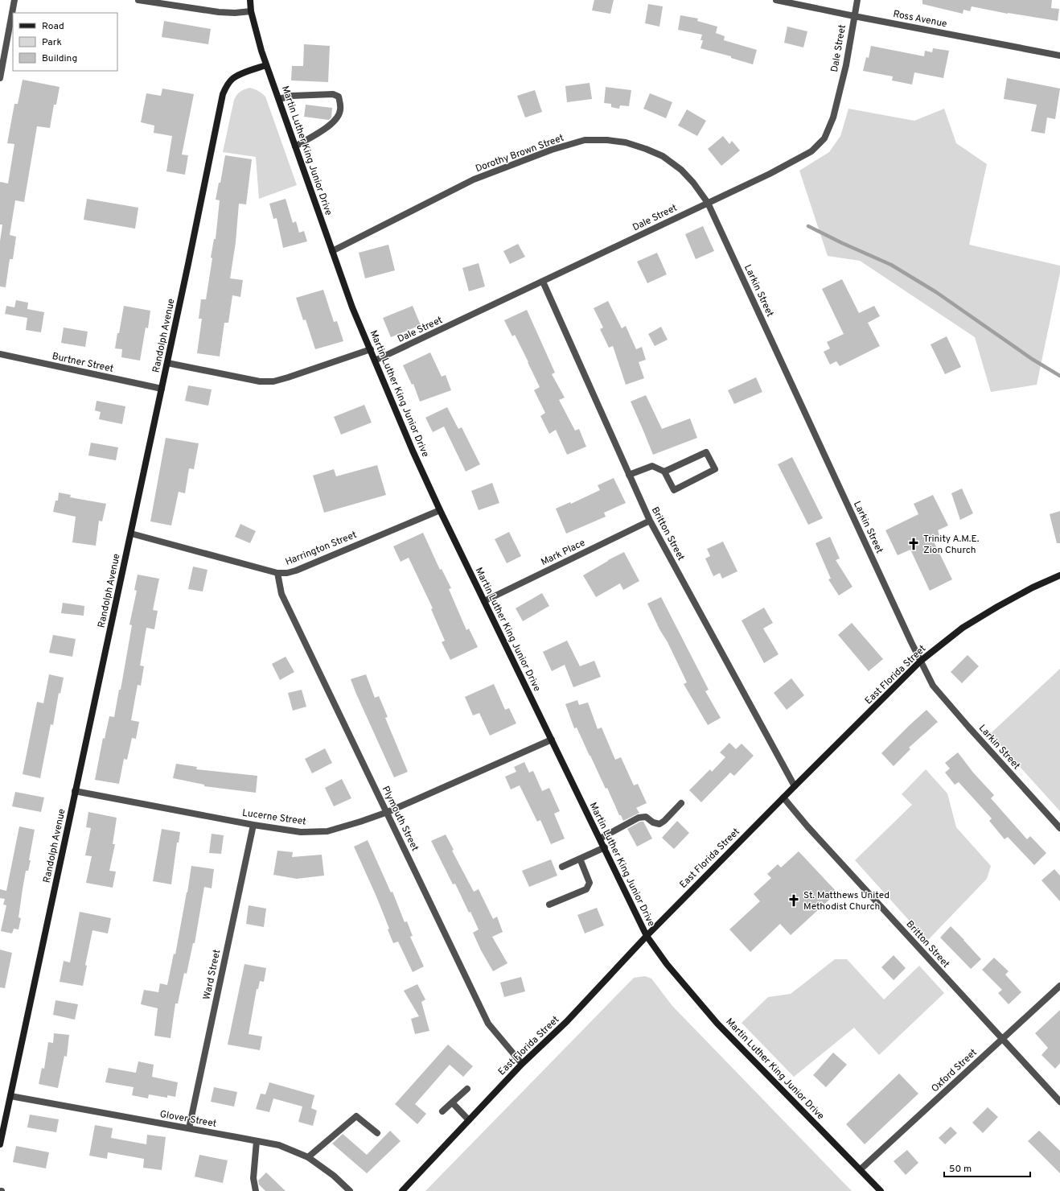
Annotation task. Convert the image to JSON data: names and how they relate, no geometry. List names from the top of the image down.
{
  "streets": {
    "main road": ["Martin Luther King Junior Drive", "Randolph Avenue", "East Florida Street"],
    "street": [
      "Ross Avenue",
      "Dale Street",
      "Dorothy Brown Street",
      "Larkin Street",
      "Burtner Street",
      "Britton Street",
      "Harrington Street",
      "Mark Place",
      "Lucerne Street",
      "Plymouth Street",
      "Ward Street",
      "Oxford Street",
      "Glover Street"
    ]
  },
  "crossings": [
    ["Ross Avenue", "Dale Street"],
    ["Dale Street", "Martin Luther King Junior Drive"],
    ["Dale Street", "Dorothy Brown Street"],
    ["Dale Street", "Larkin Street"],
    ["Dale Street", "Britton Street"],
    ["Martin Luther King Junior Drive", "Dorothy Brown Street"],
    ["Martin Luther King Junior Drive", "Randolph Avenue"],
    ["Martin Luther King Junior Drive", "Harrington Street"],
    ["Martin Luther King Junior Drive", "Mark Place"],
    ["Martin Luther King Junior Drive", "East Florida Street"],
    ["Martin Luther King Junior Drive", "Lucerne Street"],
    ["Martin Luther King Junior Drive", "Oxford Street"],
    ["Dorothy Brown Street", "Larkin Street"],
    ["Larkin Street", "East Florida Street"],
    ["Randolph Avenue", "Burtner Street"],
    ["Randolph Avenue", "Harrington Street"],
    ["Randolph Avenue", "Lucerne Street"],
    ["Randolph Avenue", "Glover Street"],
    ["Britton Street", "Mark Place"],
    ["Britton Street", "East Florida Street"],
    ["Britton Street", "Oxford Street"],
    ["Harrington Street", "Plymouth Street"],
    ["East Florida Street", "Plymouth Street"],
    ["Lucerne Street", "Plymouth Street"],
    ["Lucerne Street", "Ward Street"],
    ["Ward Street", "Glover Street"]
  ],
  "places": {
    "church": ["Trinity A.M.E. Zion Church", "St. Matthews United Methodist Church"]
  },
  "legend": ["Road", "Park", "Building"],
  "scale_bar": "50 m"
}
